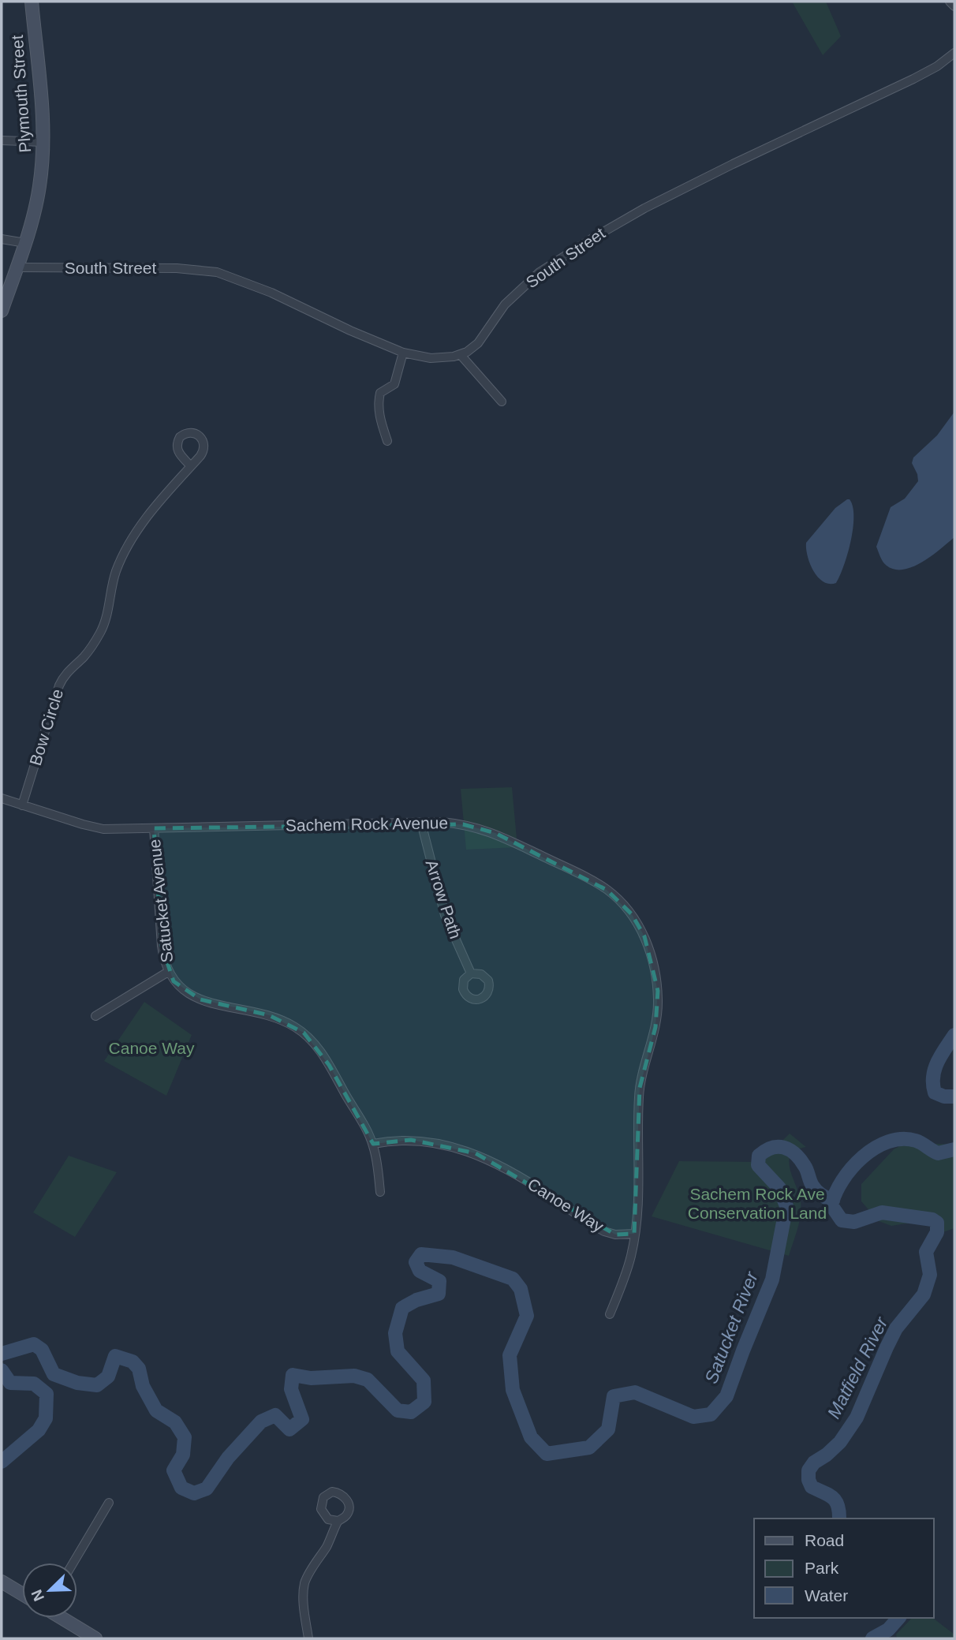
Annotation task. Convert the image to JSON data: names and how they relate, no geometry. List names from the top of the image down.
{
  "streets": {
    "main road": ["Plymouth Street"],
    "street": [
      "South Street",
      "Bow Circle",
      "Sachem Rock Avenue",
      "Arrow Path",
      "Satucket Avenue",
      "Canoe Way"
    ]
  },
  "crossings": [
    ["Plymouth Street", "South Street"],
    ["Bow Circle", "Sachem Rock Avenue"],
    ["Sachem Rock Avenue", "Arrow Path"],
    ["Sachem Rock Avenue", "Satucket Avenue"],
    ["Sachem Rock Avenue", "Canoe Way"],
    ["Satucket Avenue", "Canoe Way"]
  ],
  "water": ["Satucket River", "Matfield River"],
  "parks": ["Canoe Way", "Sachem Rock Ave Conservation Land"],
  "legend": ["Road", "Park", "Water"],
  "north": "bottom left"
}
